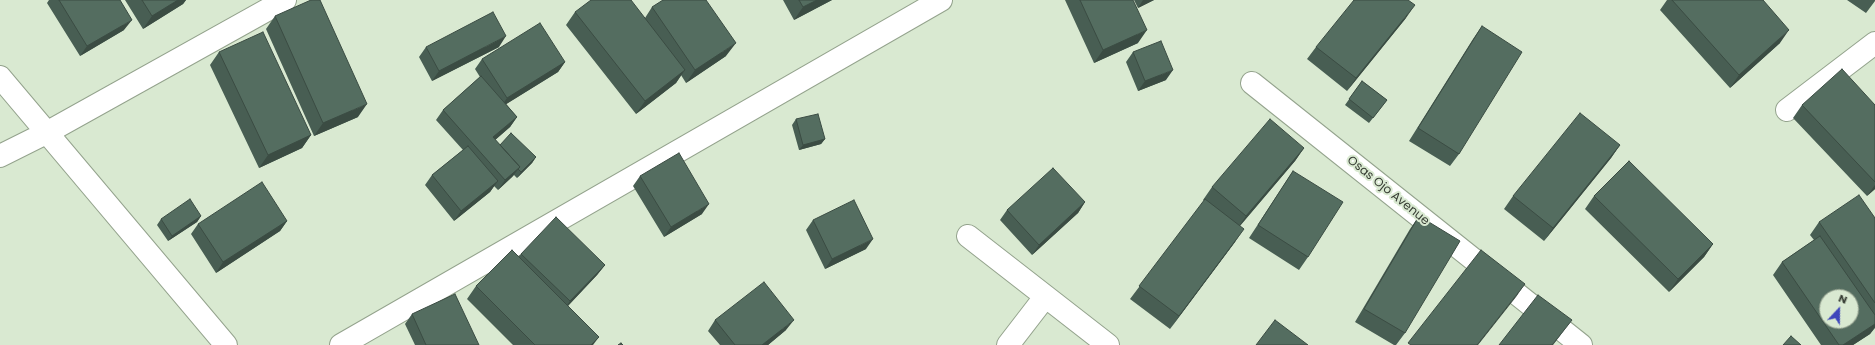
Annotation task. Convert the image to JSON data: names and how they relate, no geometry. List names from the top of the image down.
{
  "streets": {
    "street": ["Osas Ojo Avenue"]
  },
  "north": "top"
}
